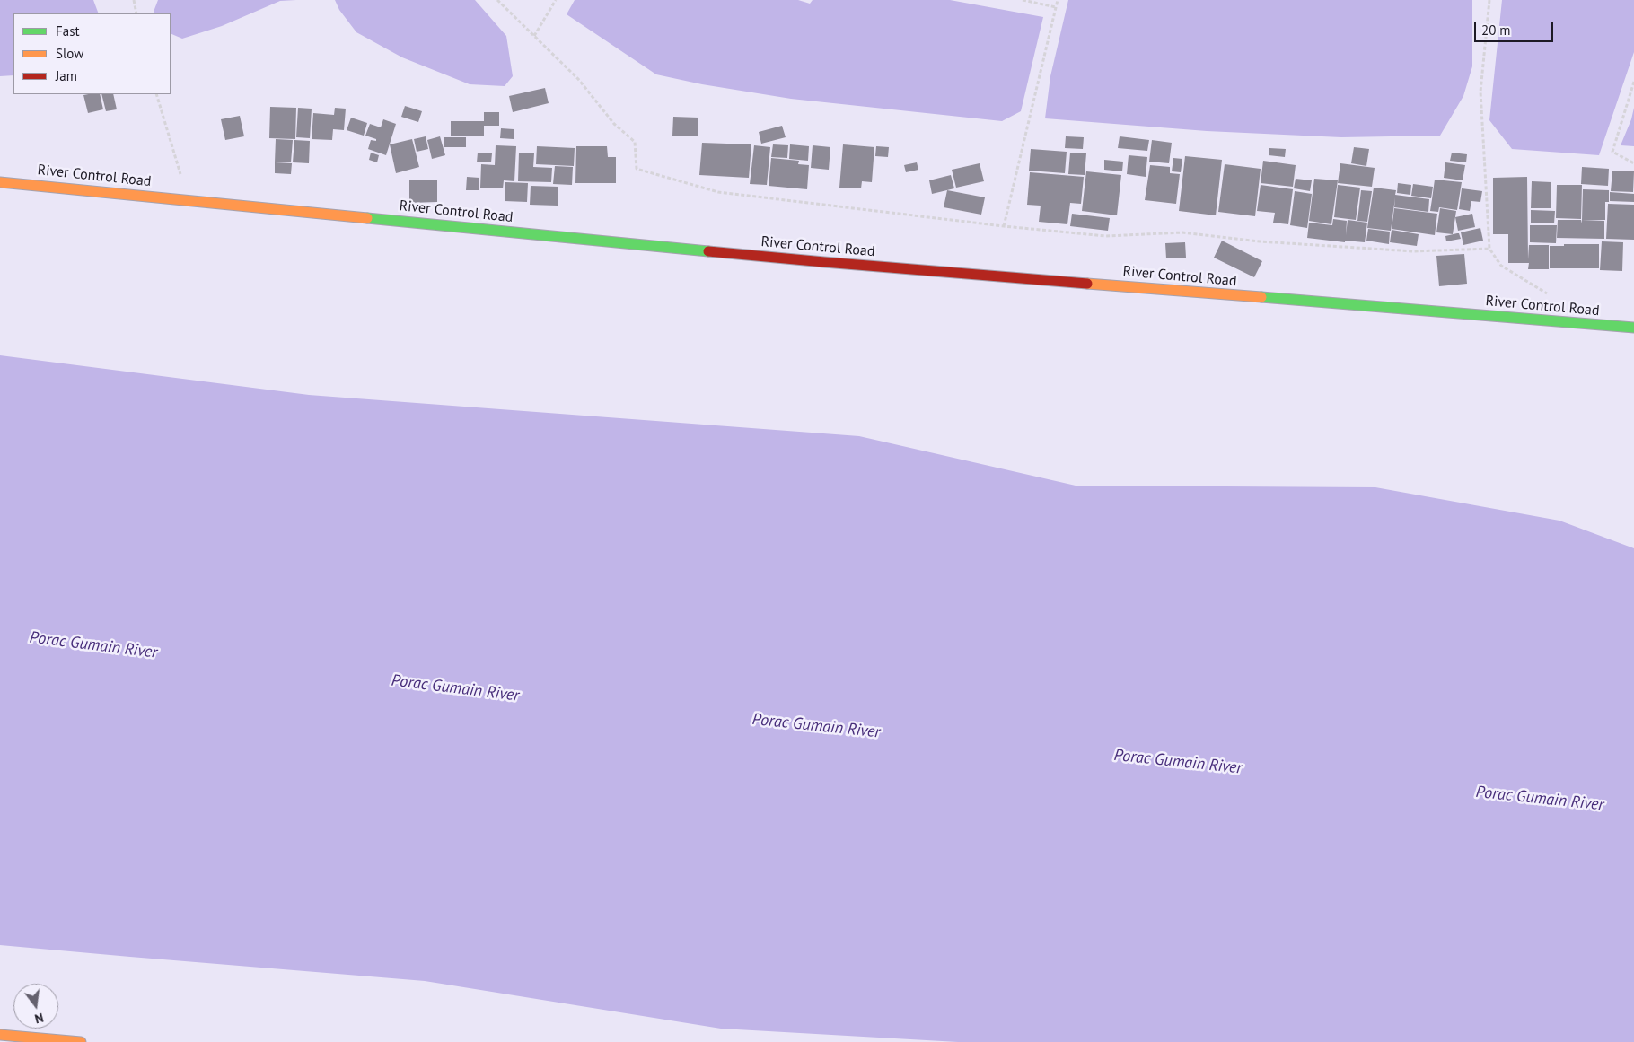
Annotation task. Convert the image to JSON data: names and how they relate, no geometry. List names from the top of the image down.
{
  "streets": {
    "street": ["River Control Road"]
  },
  "water": ["Porac Gumain River"],
  "legend": ["Fast", "Slow", "Jam"],
  "scale_bar": "20 m",
  "north": "bottom"
}
